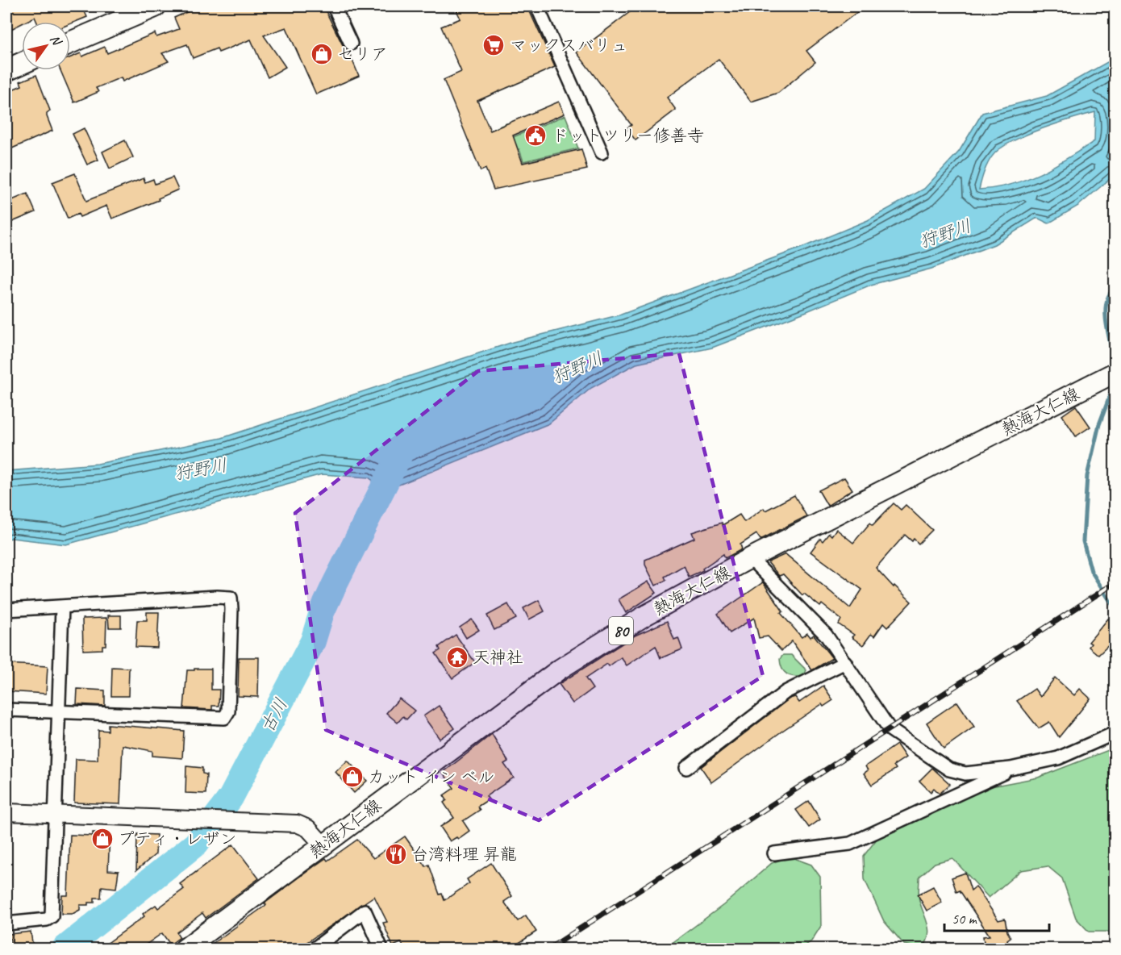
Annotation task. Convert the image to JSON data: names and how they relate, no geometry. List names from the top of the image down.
{
  "streets": {
    "main road": ["熱海大仁線", "80"]
  },
  "water": ["狩野川", "古川"],
  "places": {
    "supermarket": ["マックスバリュ"],
    "shop": ["セリア", "カット イン ベル", "プティ・レザン"],
    "public building": ["ドットツリー修善寺"],
    "temple": ["天神社"],
    "restaurant": ["台湾料理 昇龍"]
  },
  "scale_bar": "50 m",
  "north": "top right"
}
